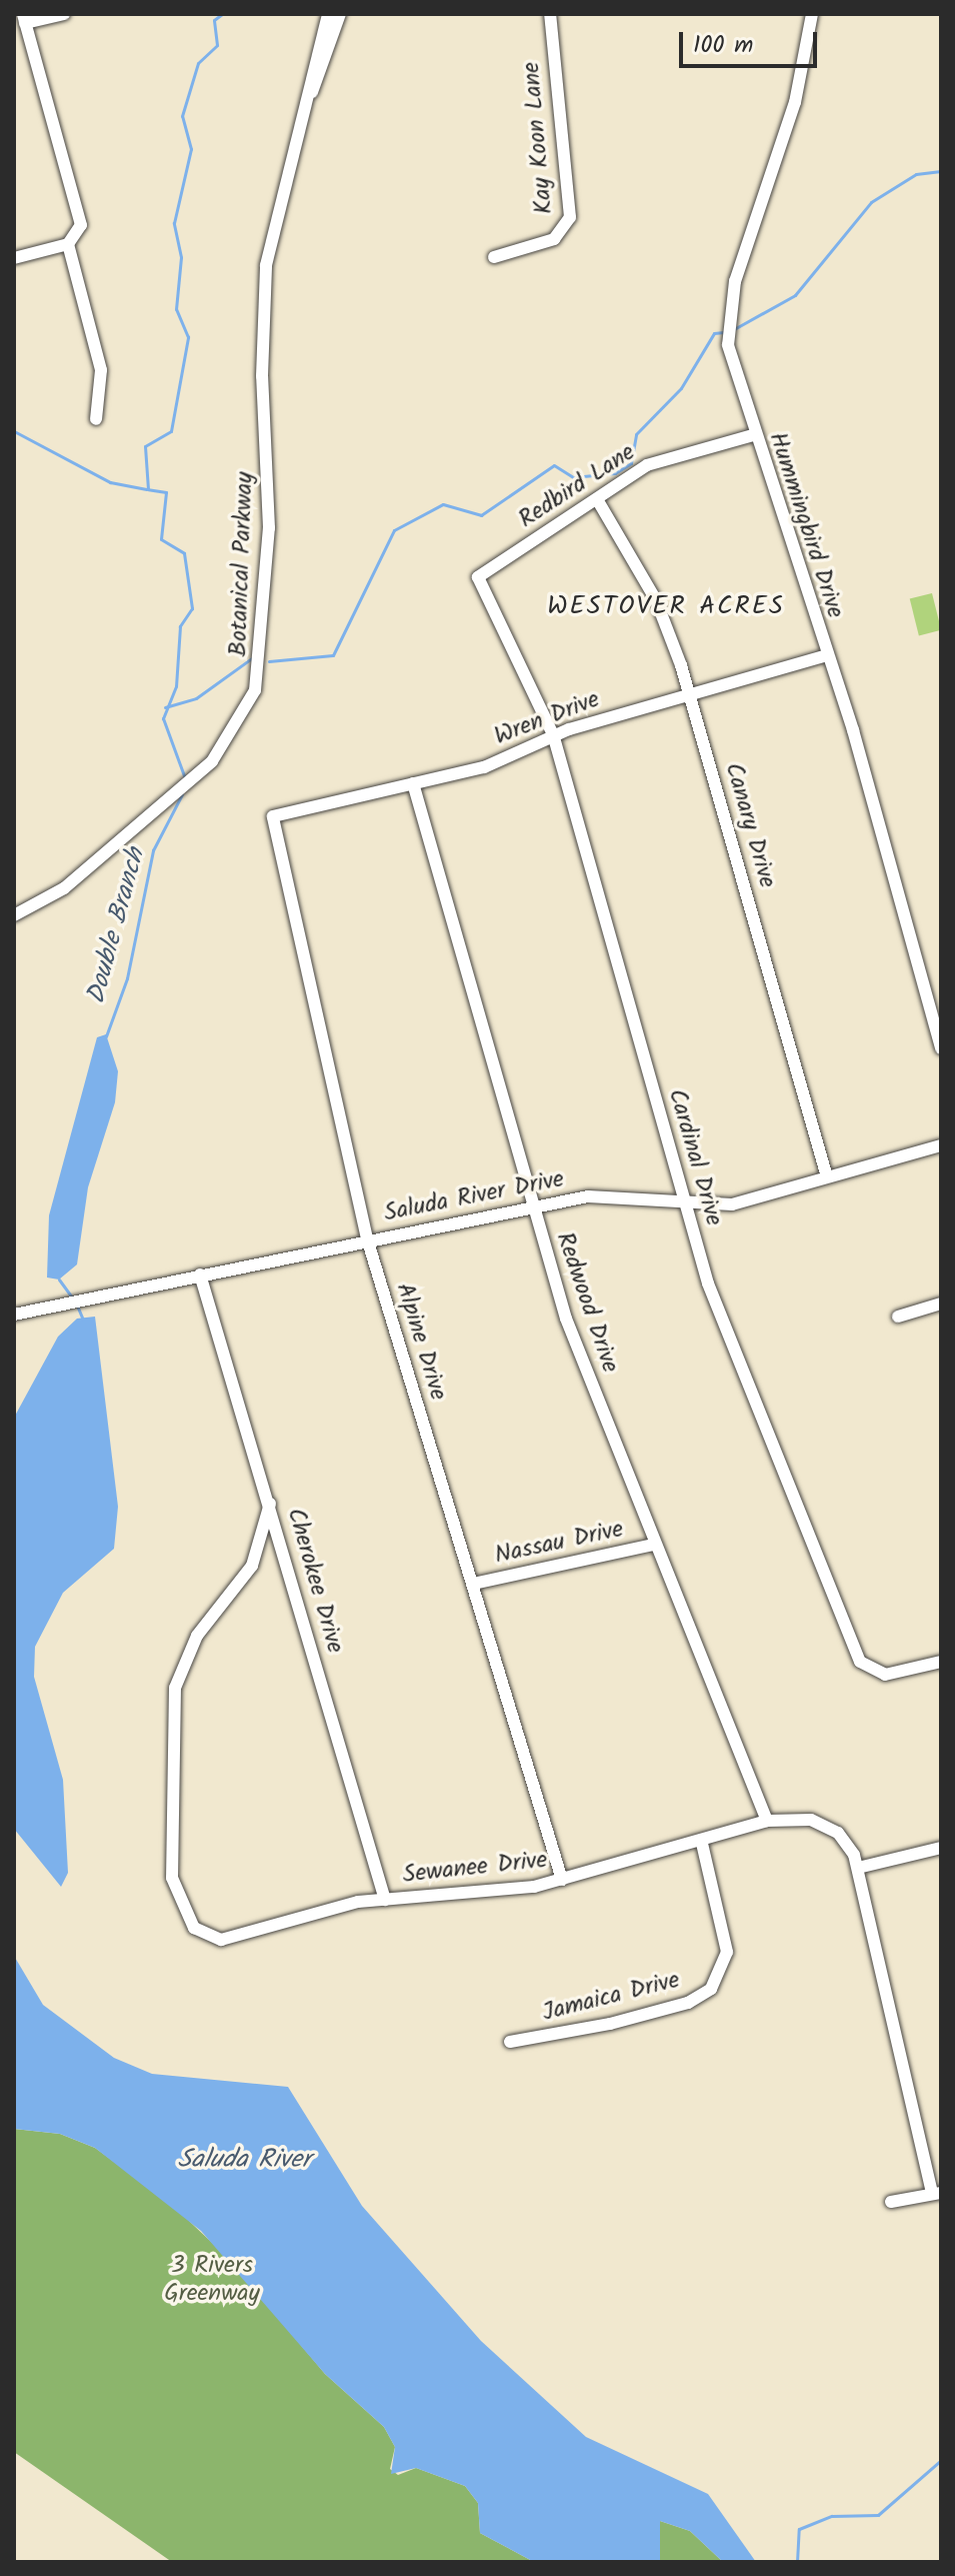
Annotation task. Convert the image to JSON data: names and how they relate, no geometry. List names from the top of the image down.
{
  "streets": {
    "street": [
      "Kay Koon Lane",
      "Redbird Lane",
      "Hummingbird Drive",
      "Botanical Parkway",
      "Wren Drive",
      "Canary Drive",
      "Cardinal Drive",
      "Saluda River Drive",
      "Redwood Drive",
      "Alpine Drive",
      "Nassau Drive",
      "Cherokee Drive",
      "Sewanee Drive",
      "Jamaica Drive"
    ]
  },
  "crossings": [
    ["Redbird Lane", "Hummingbird Drive"],
    ["Redbird Lane", "Canary Drive"],
    ["Redbird Lane", "Cardinal Drive"],
    ["Hummingbird Drive", "Wren Drive"],
    ["Wren Drive", "Canary Drive"],
    ["Wren Drive", "Cardinal Drive"],
    ["Wren Drive", "Redwood Drive"],
    ["Wren Drive", "Alpine Drive"],
    ["Canary Drive", "Saluda River Drive"],
    ["Cardinal Drive", "Saluda River Drive"],
    ["Saluda River Drive", "Redwood Drive"],
    ["Saluda River Drive", "Alpine Drive"],
    ["Saluda River Drive", "Cherokee Drive"],
    ["Redwood Drive", "Nassau Drive"],
    ["Redwood Drive", "Sewanee Drive"],
    ["Alpine Drive", "Nassau Drive"],
    ["Alpine Drive", "Sewanee Drive"],
    ["Cherokee Drive", "Sewanee Drive"],
    ["Sewanee Drive", "Jamaica Drive"]
  ],
  "districts": ["WESTOVER ACRES"],
  "water": ["Double Branch", "Saluda River"],
  "parks": ["3 Rivers Greenway"],
  "scale_bar": "100 m"
}
